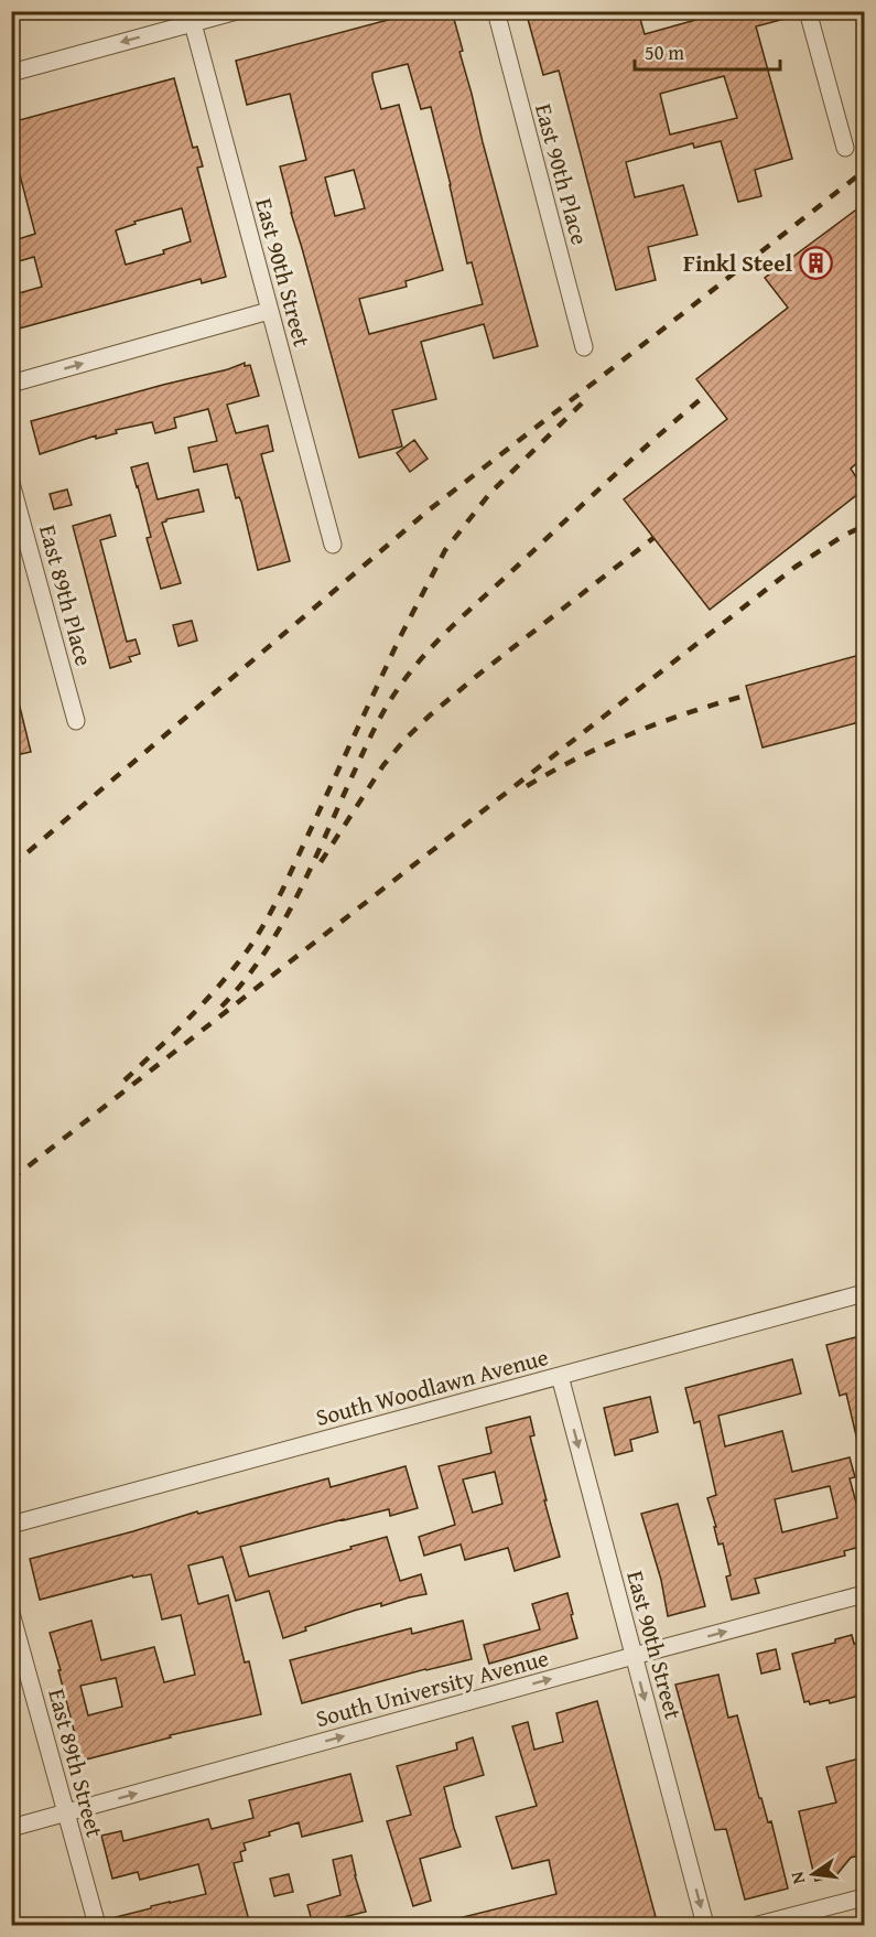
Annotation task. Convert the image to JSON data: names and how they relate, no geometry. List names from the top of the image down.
{
  "streets": {
    "street": [
      "East 90th Place",
      "East 90th Street",
      "East 89th Place",
      "South Woodlawn Avenue",
      "South University Avenue",
      "East 89th Street"
    ]
  },
  "crossings": [
    ["East 90th Street", "South Woodlawn Avenue"],
    ["East 90th Street", "South University Avenue"],
    ["South University Avenue", "East 89th Street"]
  ],
  "one_way": ["East 90th Street", "South University Avenue"],
  "places": {
    "building": ["Finkl Steel"]
  },
  "scale_bar": "50 m",
  "north": "left"
}
